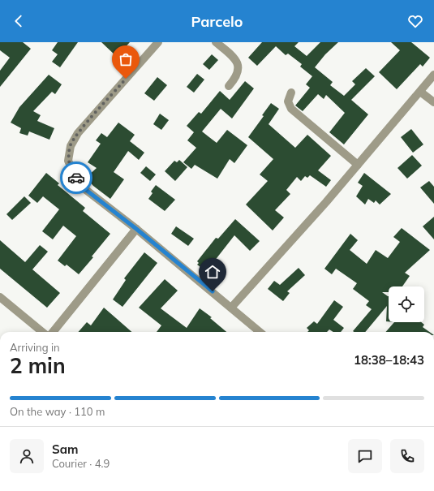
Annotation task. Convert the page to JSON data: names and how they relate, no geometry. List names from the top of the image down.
{
  "page": {
    "header": "Parcelo",
    "heading": ["2 min", "Arriving in", "18:38–18:43"],
    "panel": ["Sam", "Courier · 4.9"],
    "bar": "On the way · 110 m"
  }
}
